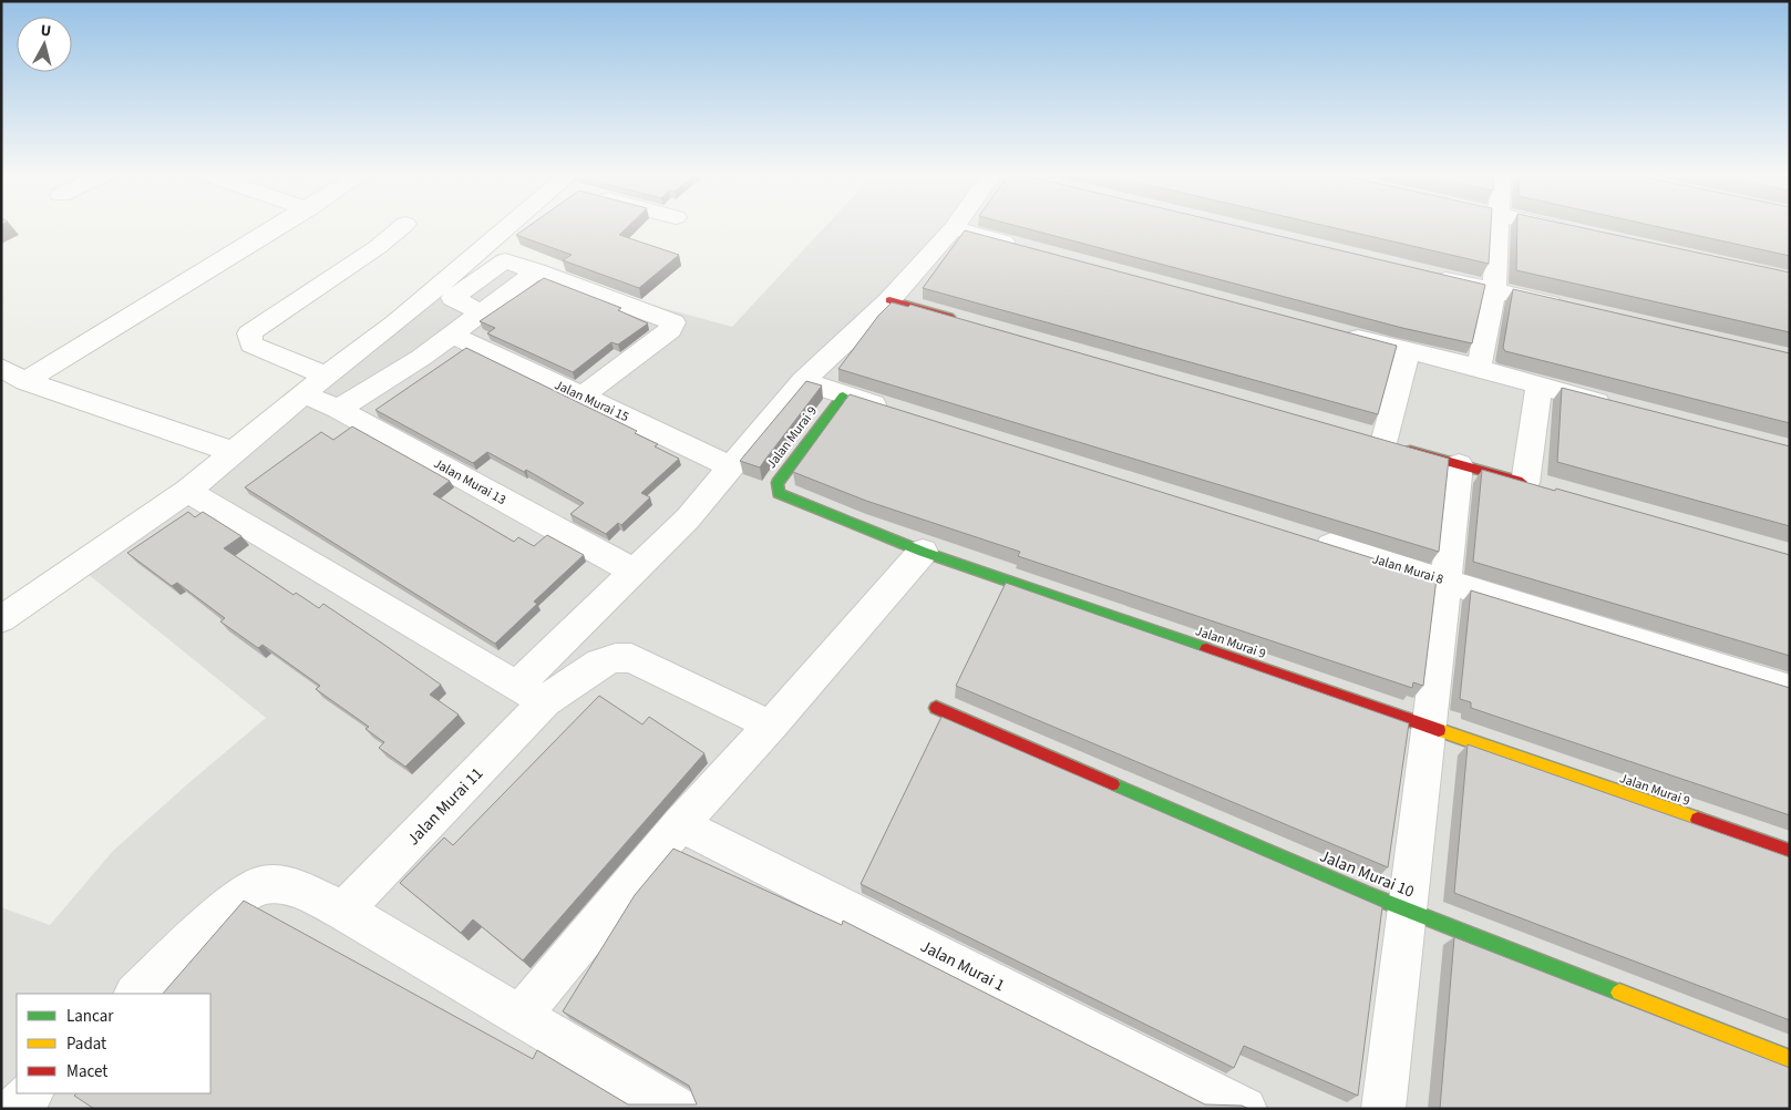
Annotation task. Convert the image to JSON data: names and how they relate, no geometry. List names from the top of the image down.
{
  "streets": {
    "street": [
      "Jalan Murai 15",
      "Jalan Murai 9",
      "Jalan Murai 13",
      "Jalan Murai 8",
      "Jalan Murai 11",
      "Jalan Murai 10",
      "Jalan Murai 1"
    ]
  },
  "legend": ["Lancar", "Padat", "Macet"],
  "north": "top"
}
